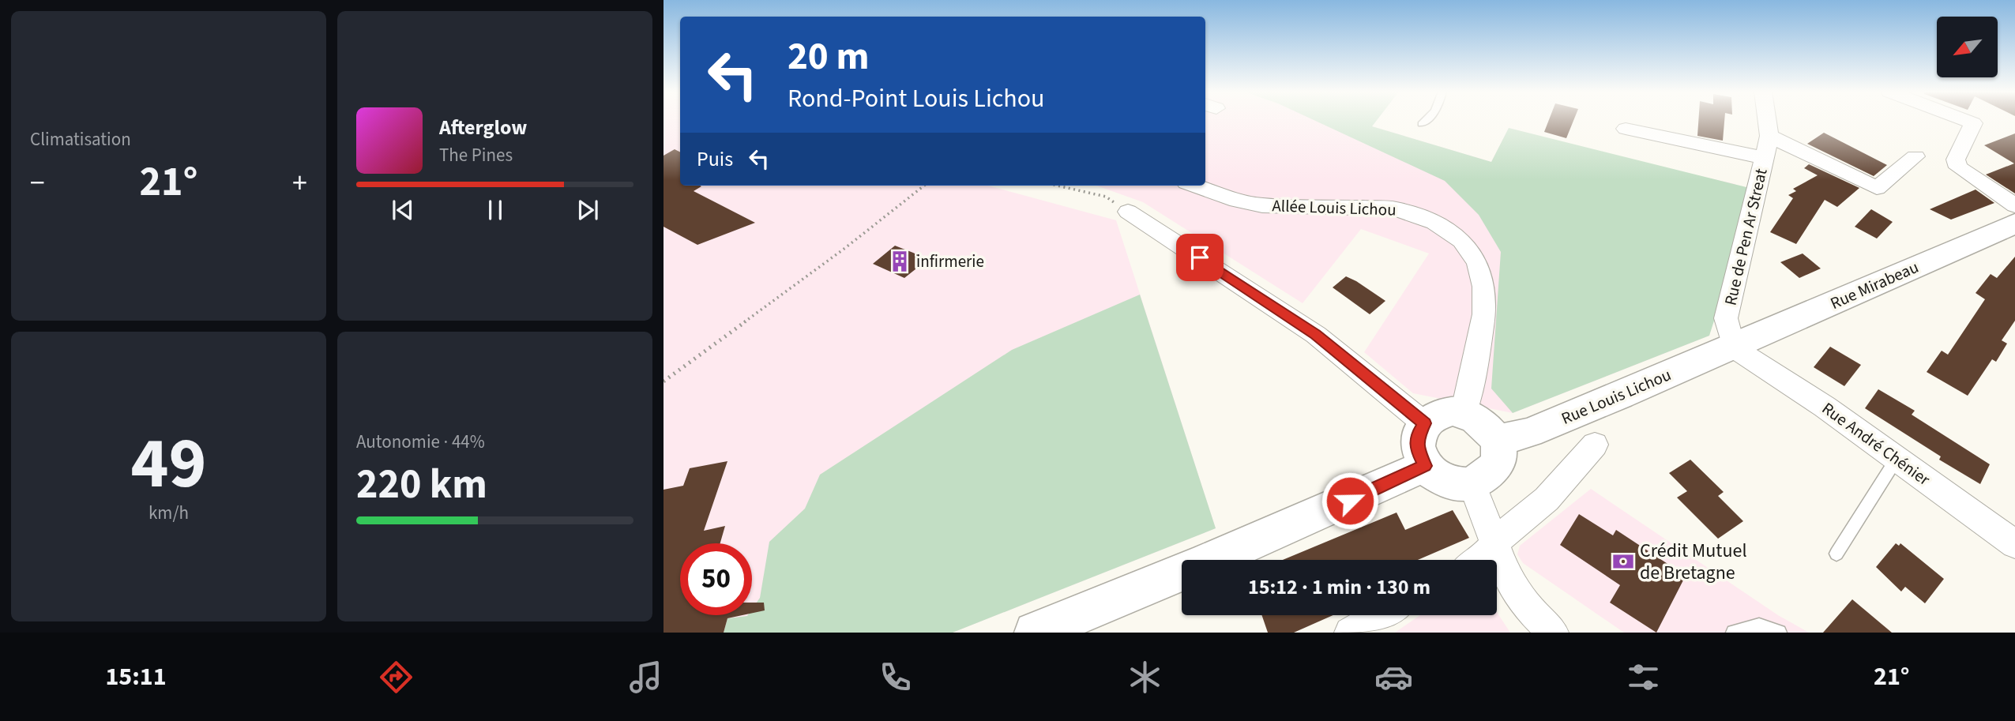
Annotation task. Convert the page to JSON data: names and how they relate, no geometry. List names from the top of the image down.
{
  "streets": {
    "main road": ["Rue Mirabeau", "Rue Louis Lichou"],
    "street": ["Allée Louis Lichou", "Rue de Pen Ar Streat", "Rue André Chénier"]
  },
  "crossings": [
    ["Allée Louis Lichou", "Rue Louis Lichou"],
    ["Rue de Pen Ar Streat", "Rue Mirabeau"],
    ["Rue de Pen Ar Streat", "Rue Louis Lichou"],
    ["Rue de Pen Ar Streat", "Rue André Chénier"],
    ["Rue Mirabeau", "Rue Louis Lichou"],
    ["Rue Mirabeau", "Rue André Chénier"],
    ["Rue Louis Lichou", "Rue André Chénier"]
  ],
  "places": {
    "building": ["infirmerie"],
    "bank": ["Crédit Mutuel de Bretagne"]
  },
  "north": "bottom left",
  "page": {
    "tile": [
      "Climatisation",
      ["49", "km/h"],
      ["Autonomie · 44%", "220 km"]
    ],
    "turn": ["20 m", "Rond-Point Louis Lichou"],
    "song": ["Afterglow", "The Pines"],
    "then": "Puis",
    "heat": ["−", "21°", "+"],
    "limit": "50",
    "trip": "15:12 · 1 min · 130 m",
    "tabs": ["15:11", "21°"]
  }
}
